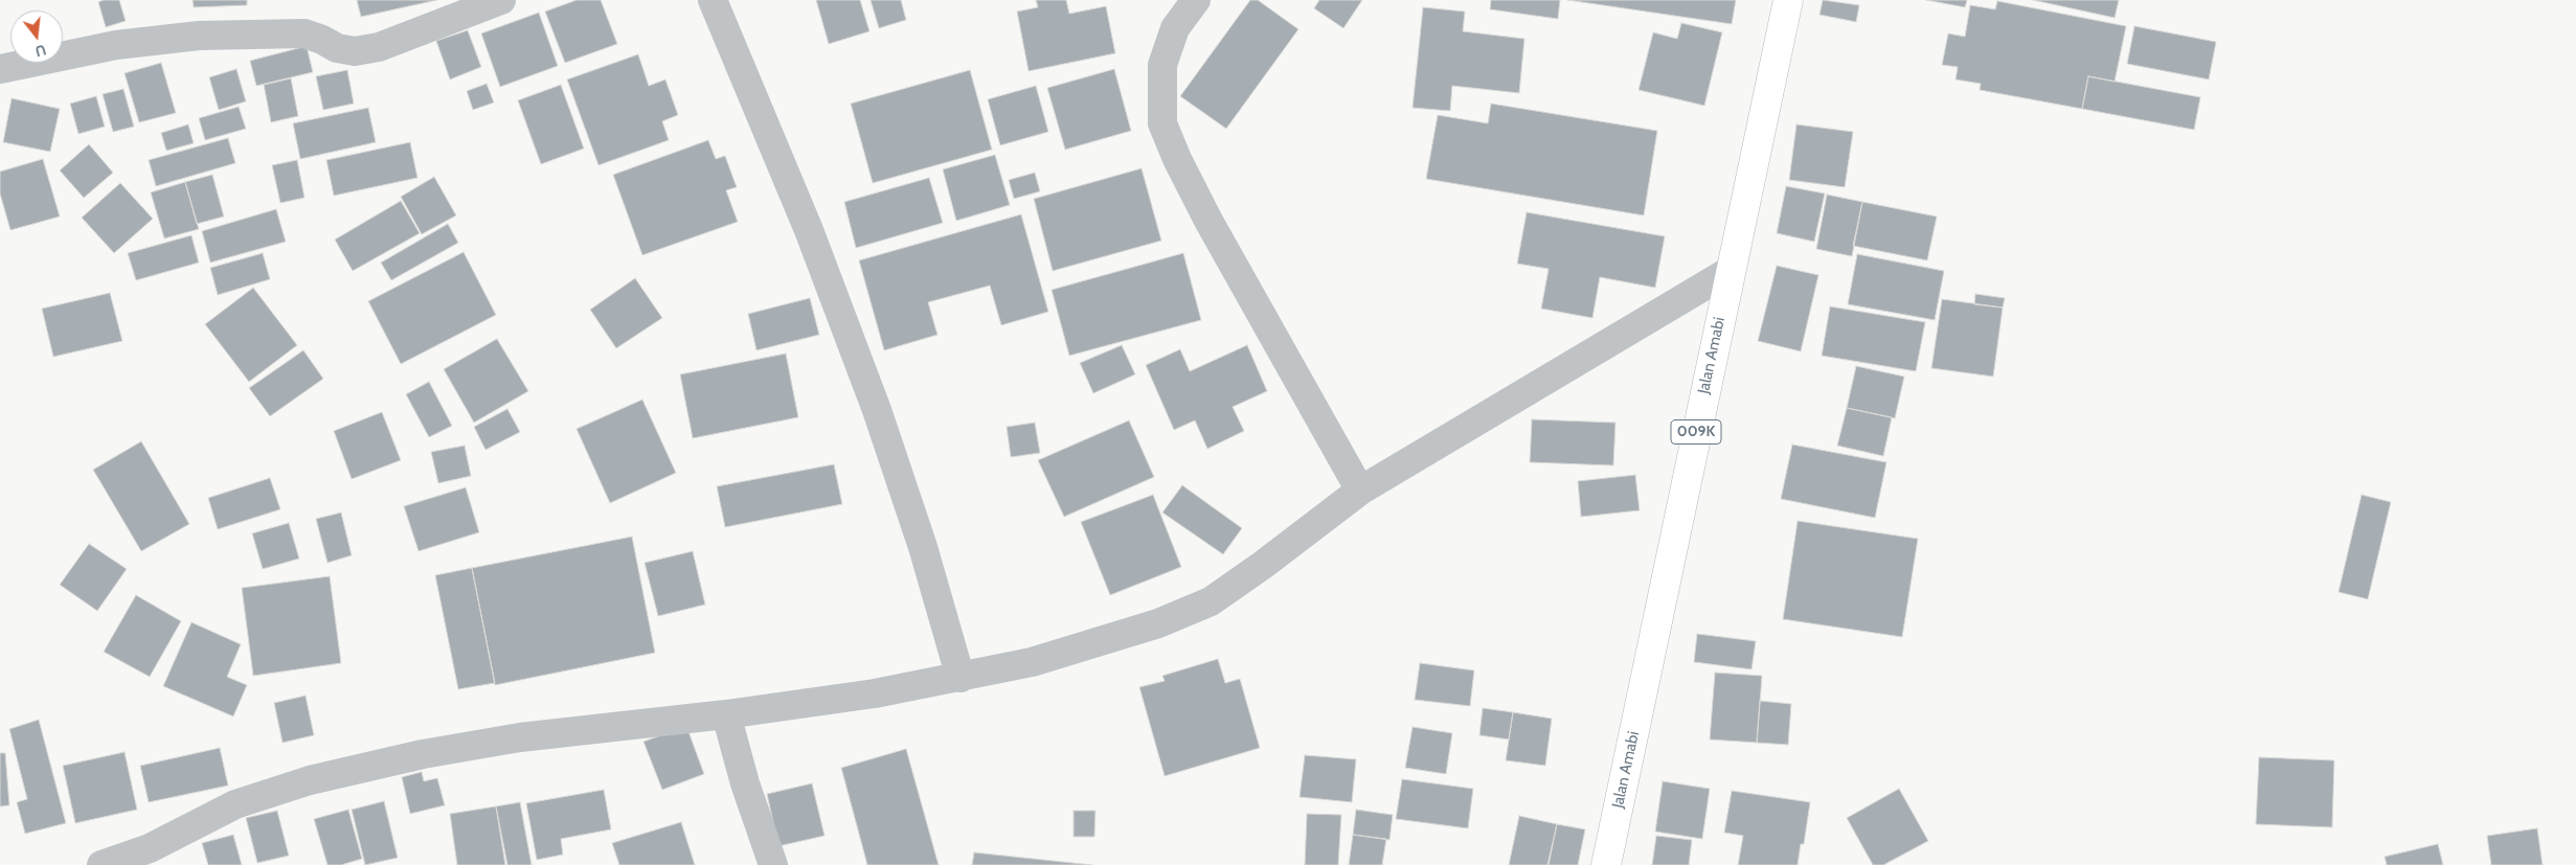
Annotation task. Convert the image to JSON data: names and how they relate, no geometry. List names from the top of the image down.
{
  "streets": {
    "main road": ["Jalan Amabi", "009K"]
  },
  "north": "bottom"
}
